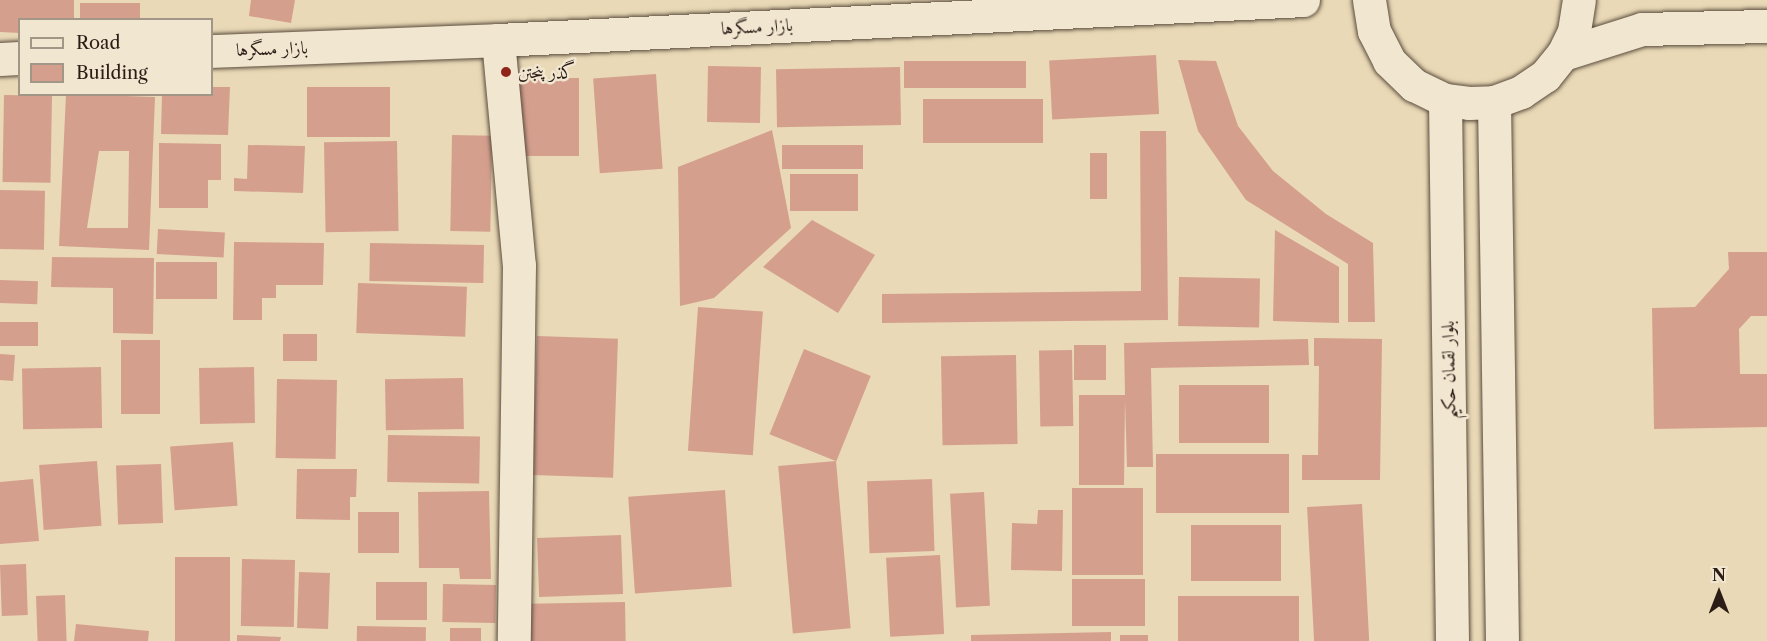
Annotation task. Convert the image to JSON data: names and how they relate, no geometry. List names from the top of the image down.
{
  "streets": {
    "street": ["بازار مسگرها", "بلوار لقمان حکیم"]
  },
  "places": ["گذر پنجتن"],
  "legend": ["Road", "Building"],
  "north": "top"
}
